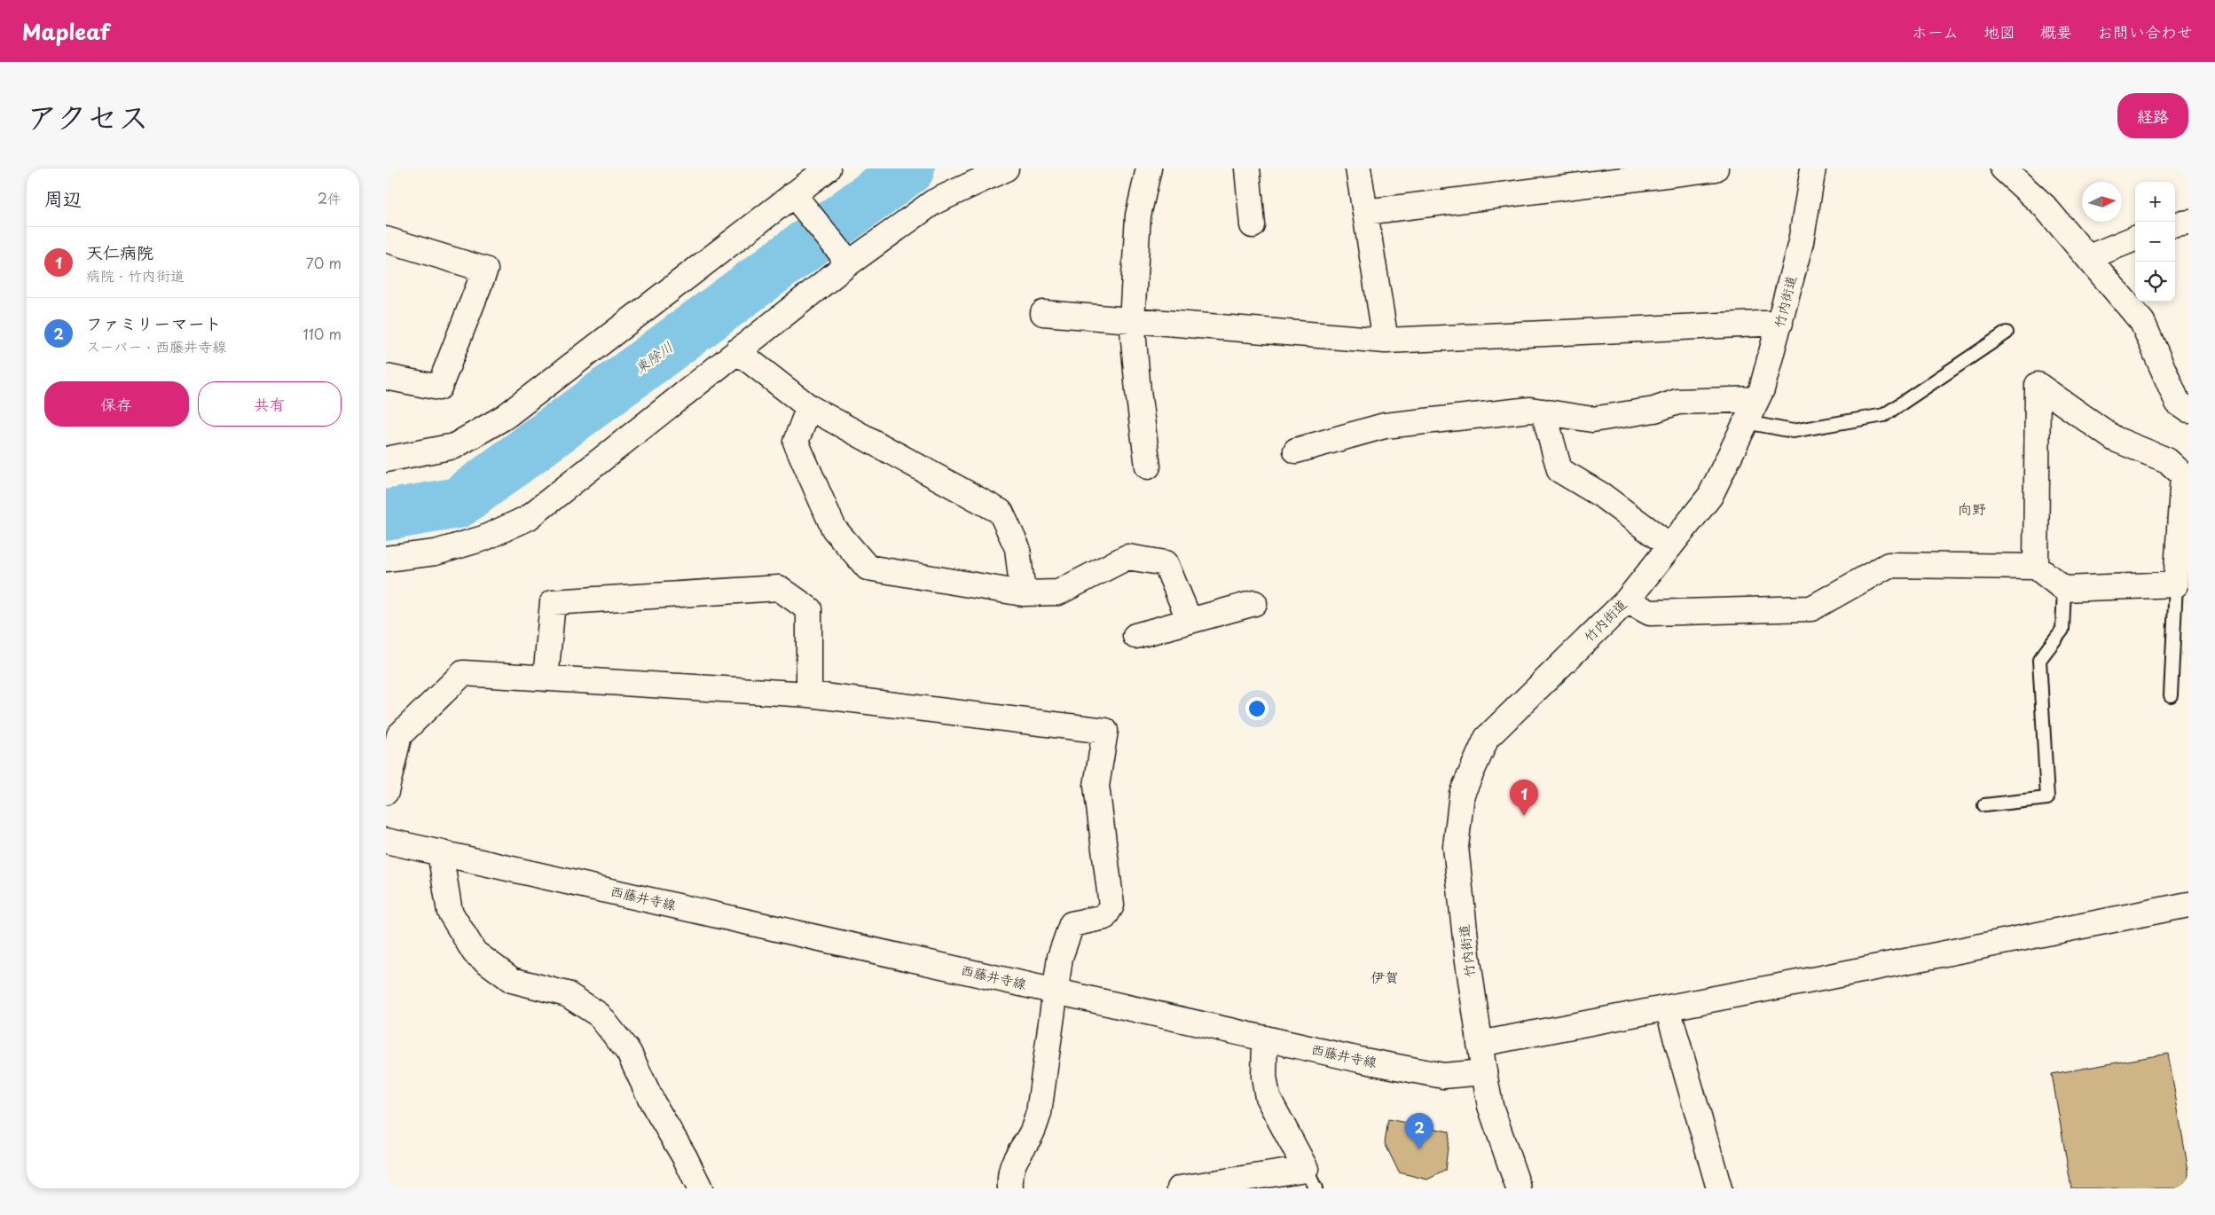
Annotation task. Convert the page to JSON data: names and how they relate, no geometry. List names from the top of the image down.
{
  "streets": {
    "street": ["竹内街道", "西藤井寺線"]
  },
  "crossings": [
    ["竹内街道", "西藤井寺線"]
  ],
  "districts": ["向野", "伊賀"],
  "water": ["東除川"],
  "north": "right",
  "page": {
    "header": "Mapleaf",
    "nav": [
      "ホーム",
      "地図",
      "概要",
      "お問い合わせ"
    ],
    "title": "アクセス",
    "buttons": [
      "経路",
      ["保存", "共有"]
    ],
    "heading": ["周辺", "2件"],
    "map_buttons": ["+", "−"],
    "list": [
      {
        "mark": "1",
        "name": "天仁病院",
        "note": "病院 · 竹内街道",
        "value": "70 m"
      },
      {
        "mark": "2",
        "name": "ファミリーマート",
        "note": "スーパー · 西藤井寺線",
        "value": "110 m"
      }
    ],
    "pins": ["1", "2"]
  }
}
